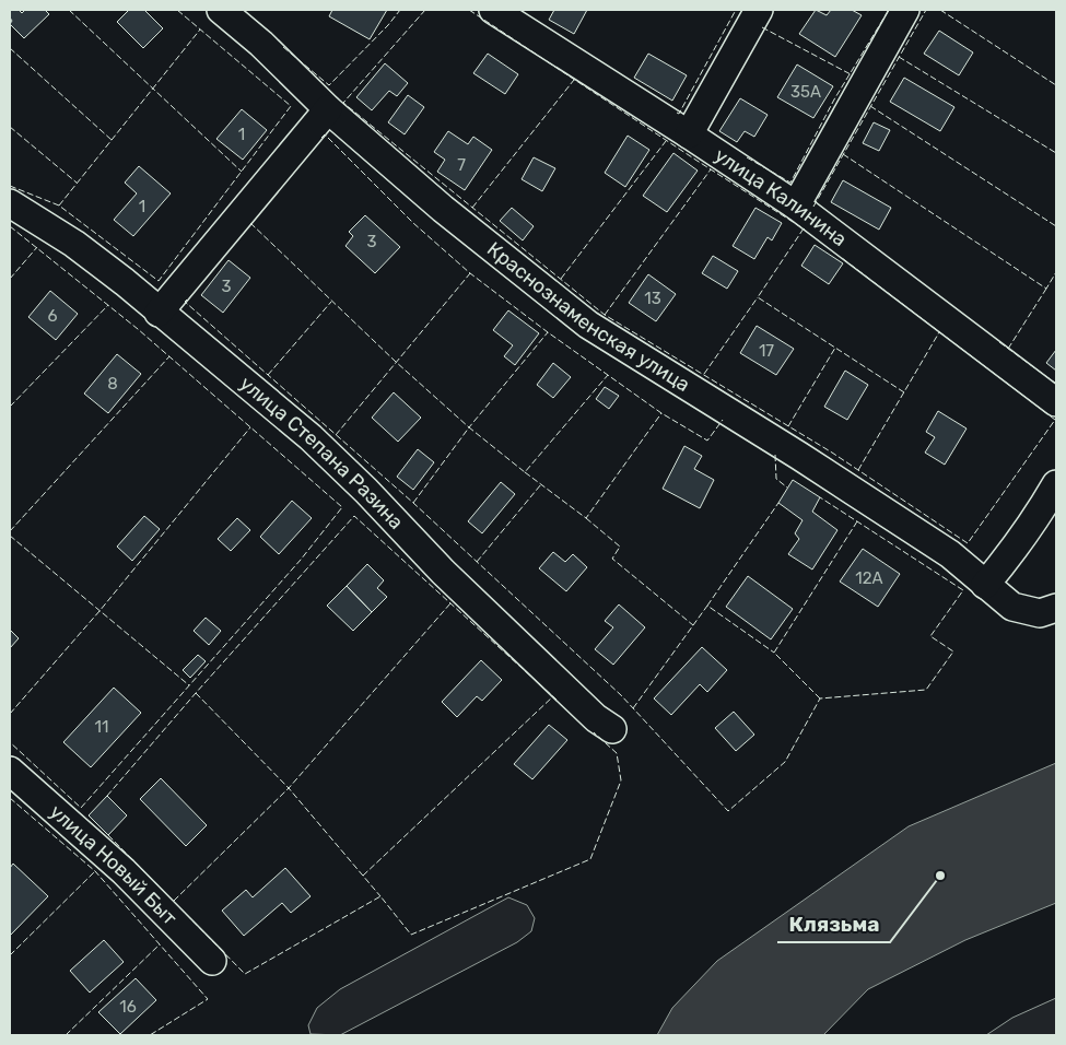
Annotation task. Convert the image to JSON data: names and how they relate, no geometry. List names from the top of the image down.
{
  "streets": {
    "street": [
      "улица Калинина",
      "Краснознаменская улица",
      "улица Степана Разина",
      "улица Новый Быт"
    ]
  },
  "places": ["Клязьма"],
  "house_numbers": [
    "35А",
    "1",
    "7",
    "1",
    "3",
    "3",
    "13",
    "6",
    "17",
    "8",
    "12А",
    "11",
    "16"
  ]
}
